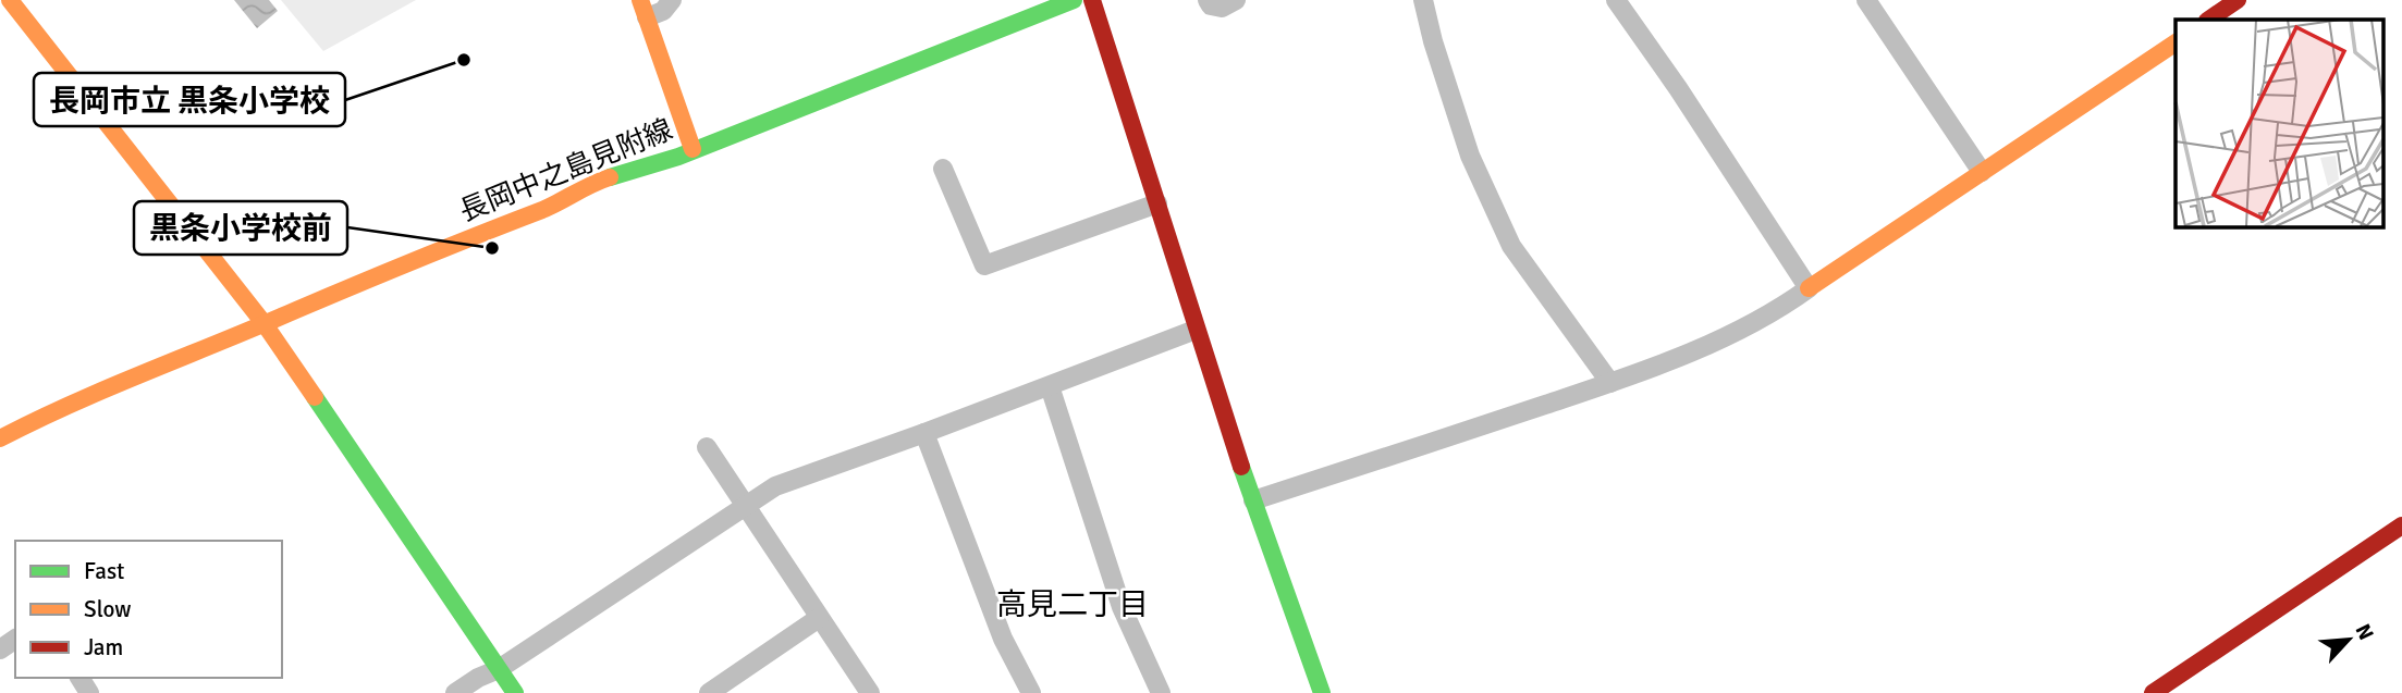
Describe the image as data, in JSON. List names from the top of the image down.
{
  "streets": {
    "street": ["長岡中之島見附線"]
  },
  "districts": ["高見二丁目"],
  "places": ["長岡市立 黒条小学校", "黒条小学校前"],
  "legend": ["Fast", "Slow", "Jam"],
  "north": "top right"
}
